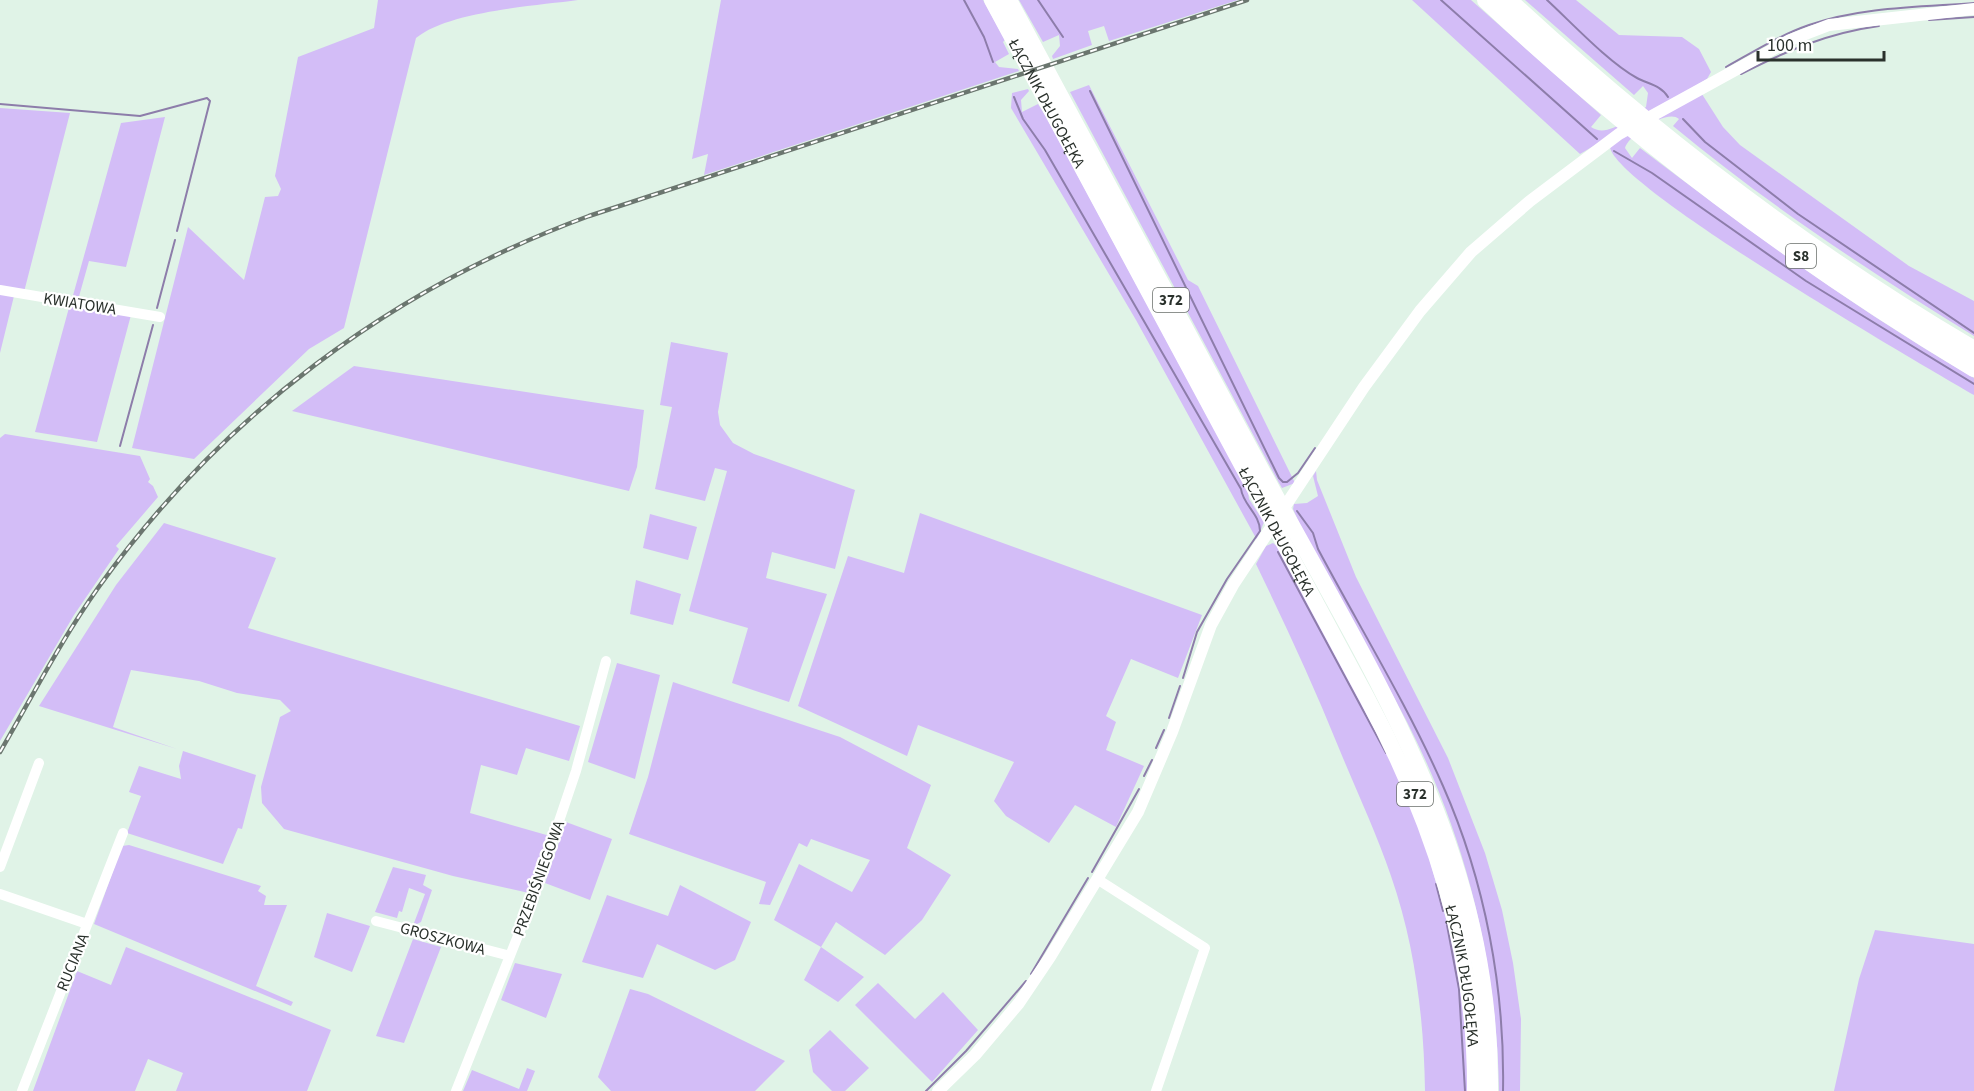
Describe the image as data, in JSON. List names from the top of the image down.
{
  "streets": {
    "highway": ["S8"],
    "main road": ["ŁĄCZNIK DŁUGOŁĘKA", "372"],
    "street": [
      "KWIATOWA",
      "PRZEBIŚNIEGOWA",
      "GROSZKOWA",
      "RUCIANA"
    ]
  },
  "crossings": [
    ["PRZEBIŚNIEGOWA", "GROSZKOWA"]
  ],
  "scale_bar": "100 m"
}
